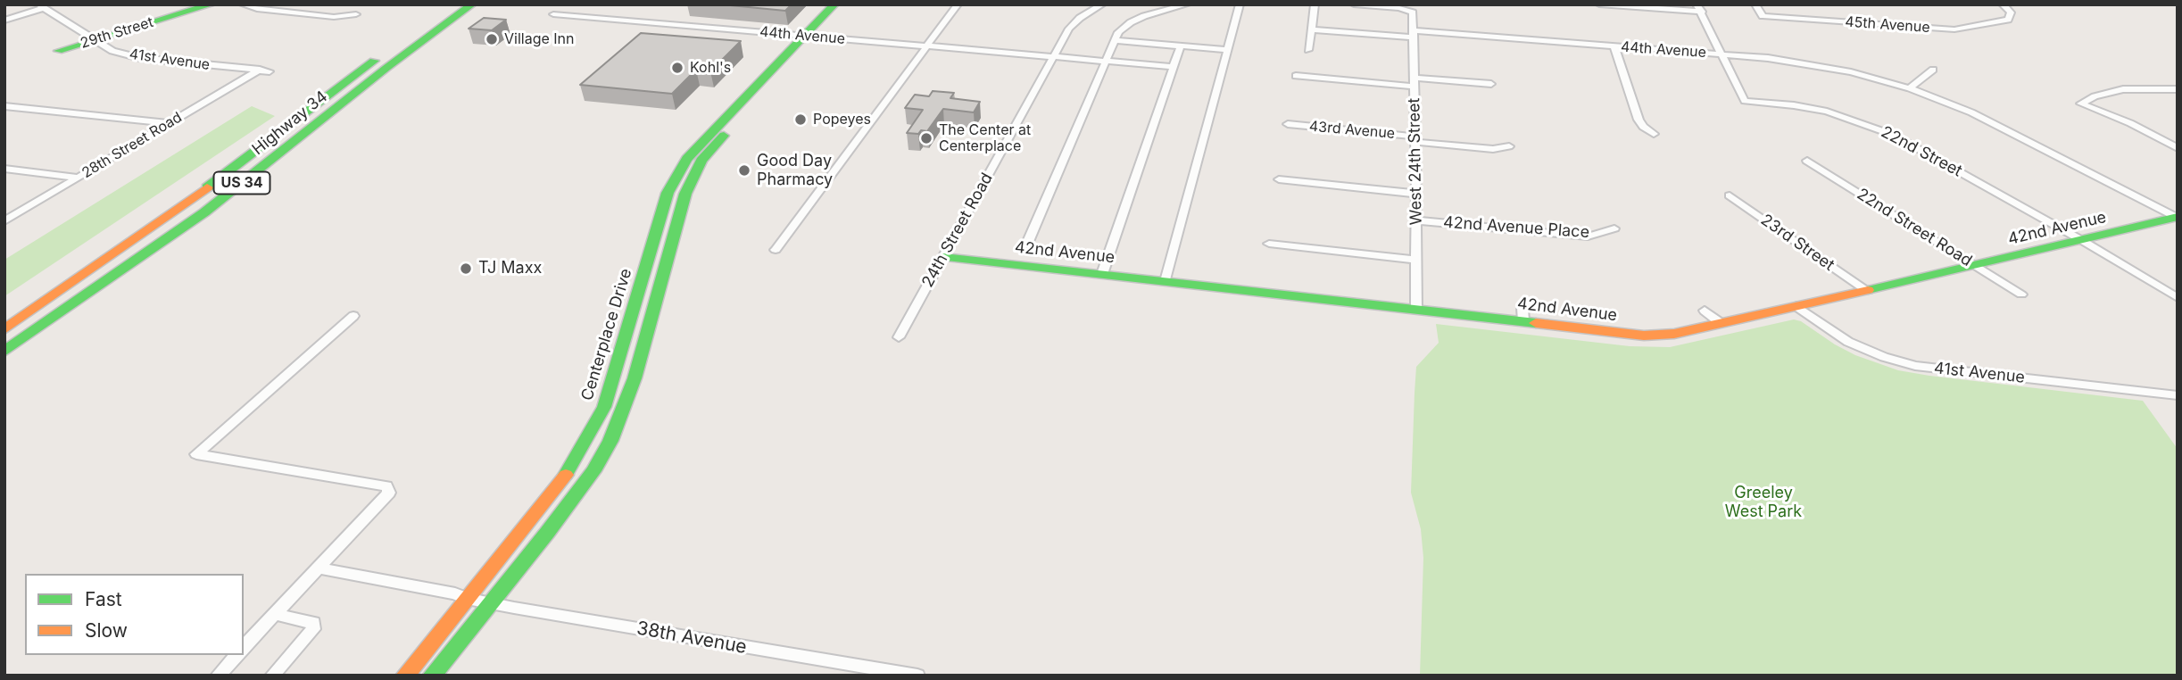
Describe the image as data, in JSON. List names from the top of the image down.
{
  "streets": {
    "main road": [
      "29th Street",
      "Highway 34",
      "US 34",
      "42nd Avenue",
      "Centerplace Drive"
    ],
    "street": [
      "45th Avenue",
      "44th Avenue",
      "41st Avenue",
      "43rd Avenue",
      "28th Street Road",
      "22nd Street",
      "West 24th Street",
      "42nd Avenue Place",
      "22nd Street Road",
      "24th Street Road",
      "23rd Street",
      "38th Avenue"
    ]
  },
  "crossings": [
    ["29th Street", "41st Avenue"],
    ["44th Avenue", "22nd Street"],
    ["44th Avenue", "West 24th Street"],
    ["44th Avenue", "42nd Avenue"],
    ["44th Avenue", "24th Street Road"],
    ["44th Avenue", "Centerplace Drive"],
    ["41st Avenue", "28th Street Road"],
    ["41st Avenue", "42nd Avenue"],
    ["43rd Avenue", "West 24th Street"],
    ["22nd Street", "42nd Avenue"],
    ["West 24th Street", "42nd Avenue Place"],
    ["West 24th Street", "42nd Avenue"],
    ["22nd Street Road", "42nd Avenue"],
    ["42nd Avenue", "24th Street Road"],
    ["42nd Avenue", "23rd Street"],
    ["Centerplace Drive", "38th Avenue"]
  ],
  "parks": ["Greeley West Park"],
  "places": [
    "Village Inn",
    "Kohl's",
    "Popeyes",
    "The Center at Centerplace",
    "Good Day Pharmacy",
    "TJ Maxx"
  ],
  "legend": ["Fast", "Slow"]
}
